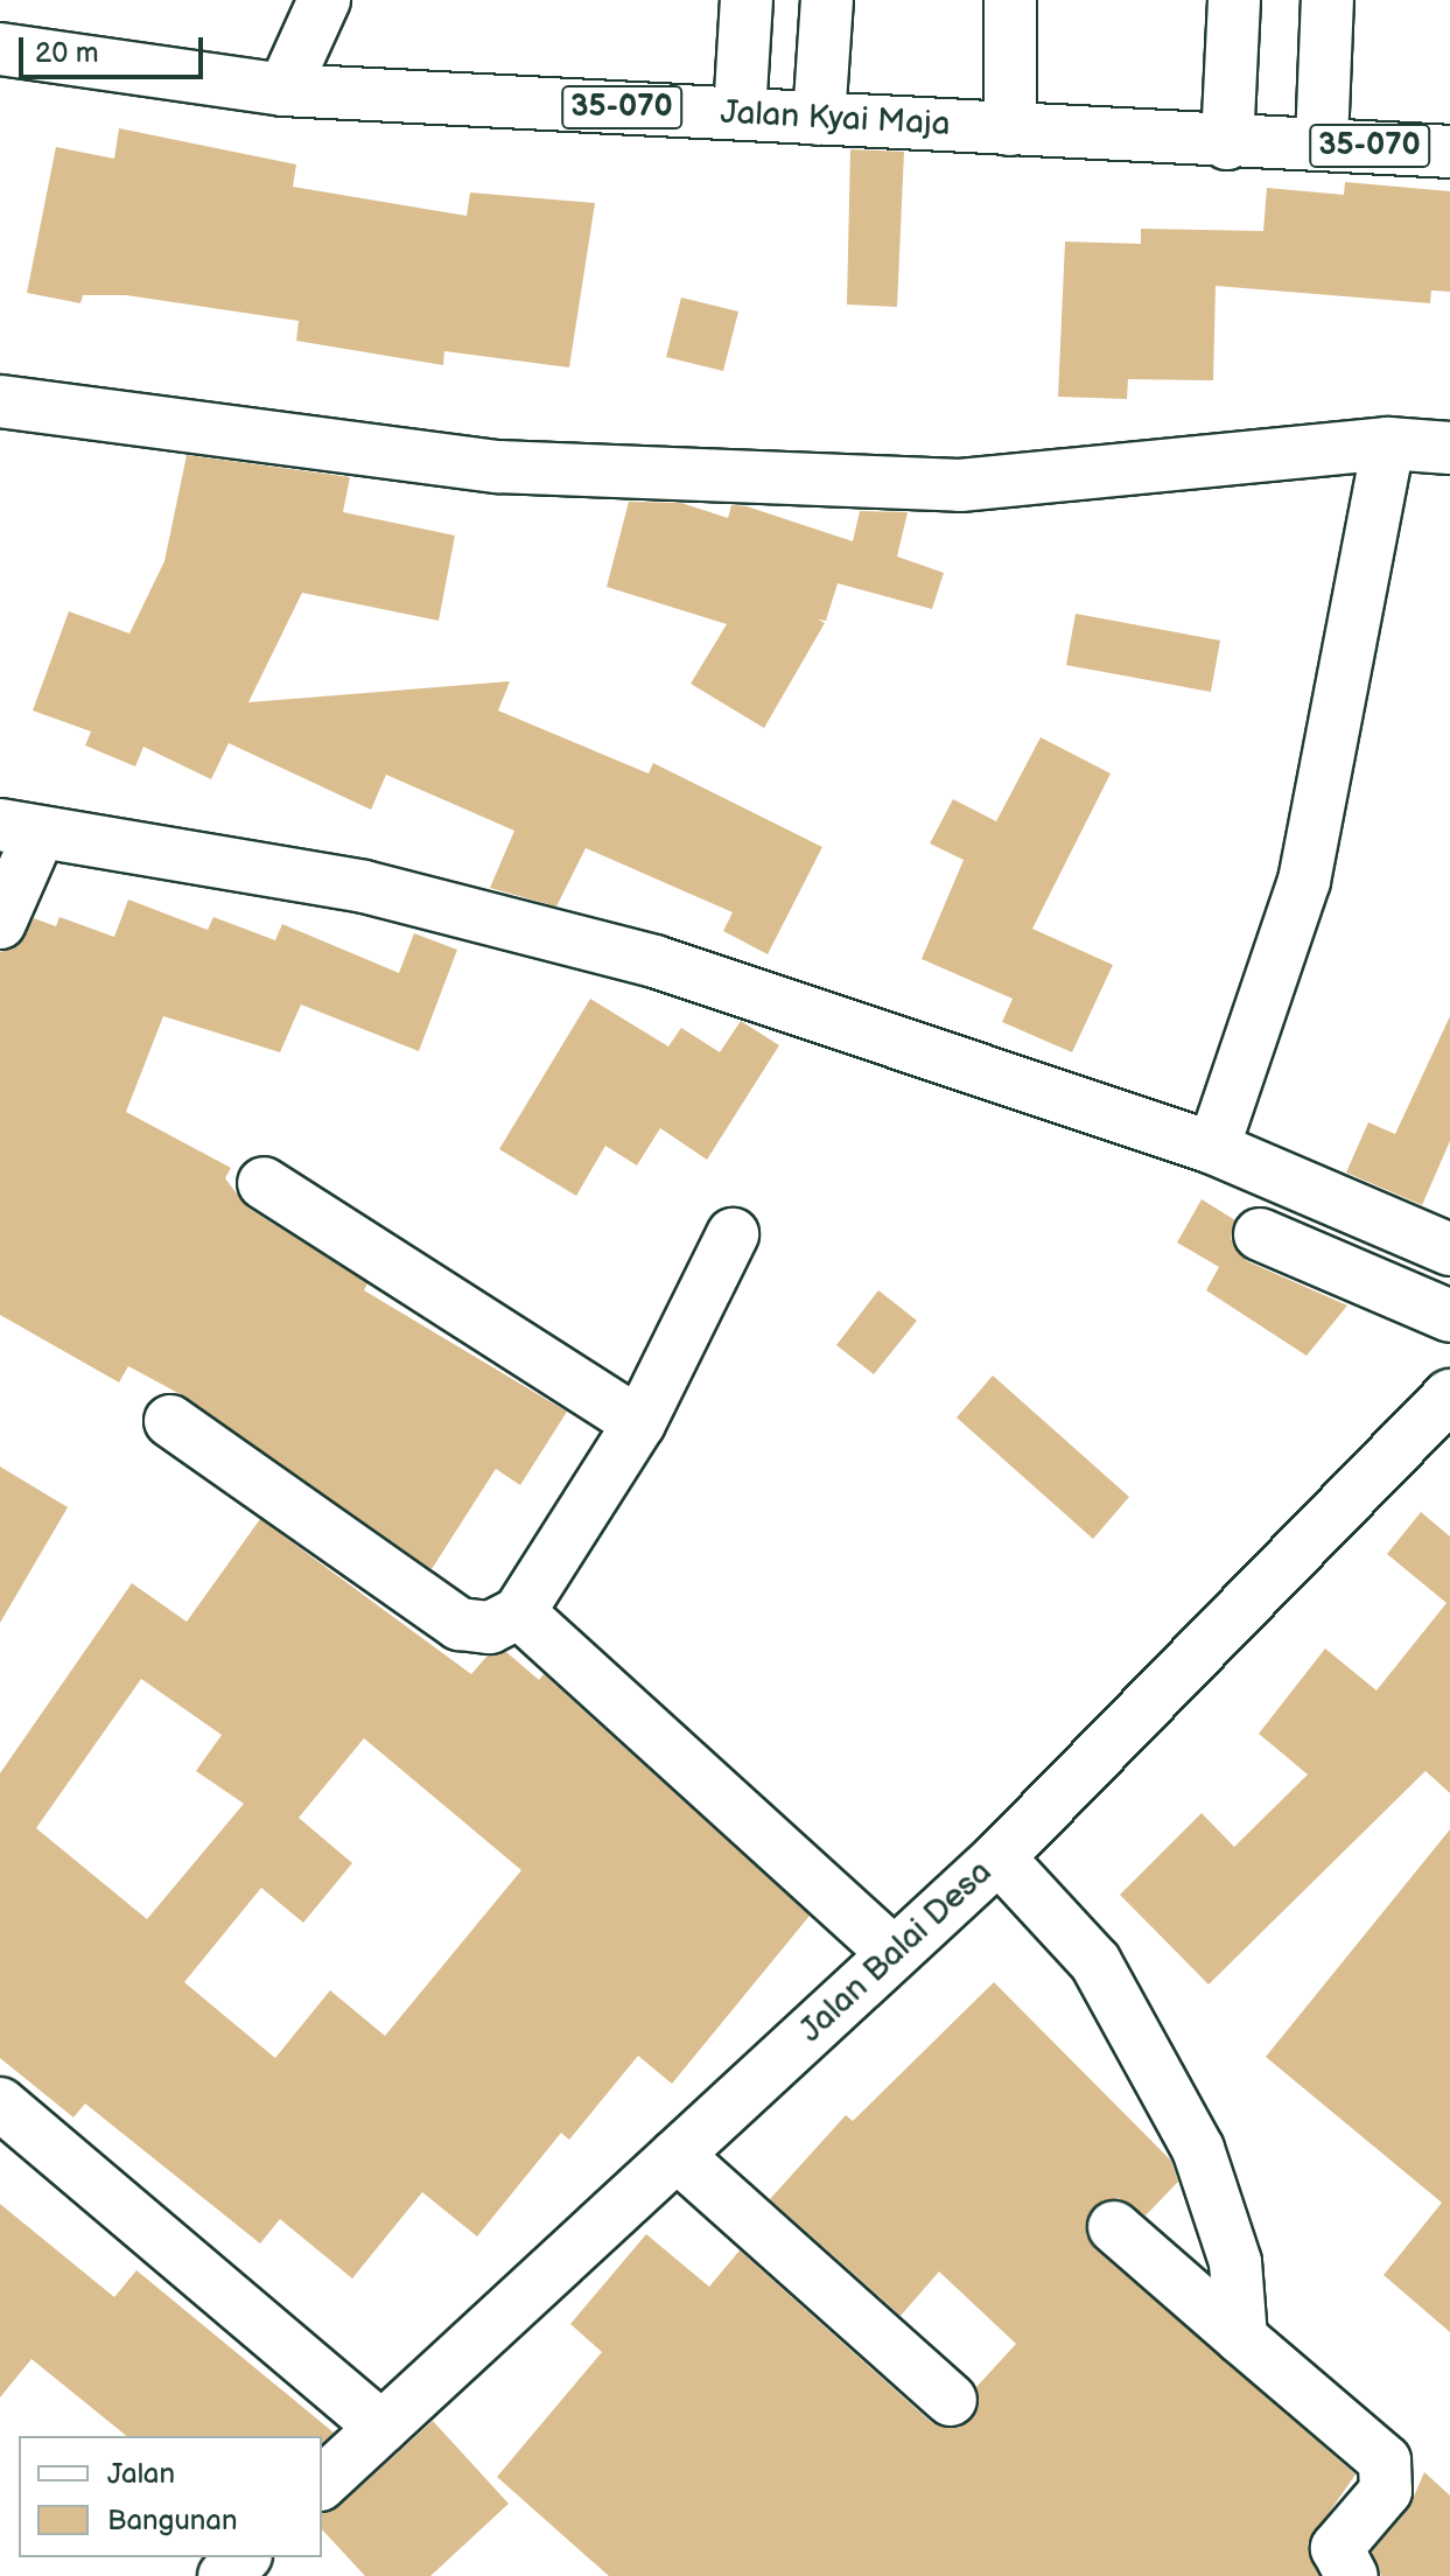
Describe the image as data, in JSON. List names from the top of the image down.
{
  "streets": {
    "street": ["35-070", "Jalan Kyai Maja", "Jalan Balai Desa"]
  },
  "legend": ["Jalan", "Bangunan"],
  "scale_bar": "20 m"
}
